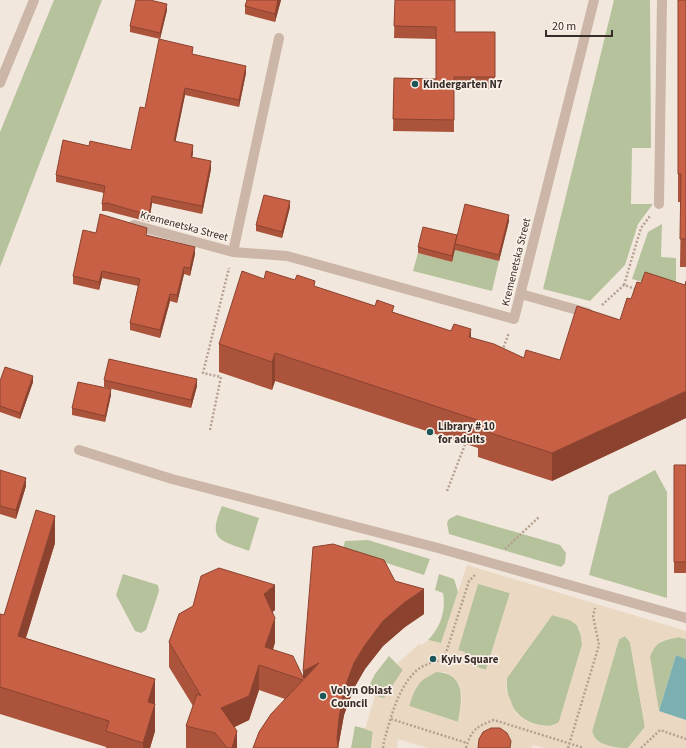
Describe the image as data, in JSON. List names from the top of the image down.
{
  "streets": {
    "street": ["Kremenetska Street"]
  },
  "places": [
    "Kindergarten N7",
    "Library # 10 for adults",
    "Kyiv Square",
    "Volyn Oblast Council"
  ],
  "scale_bar": "20 m"
}
